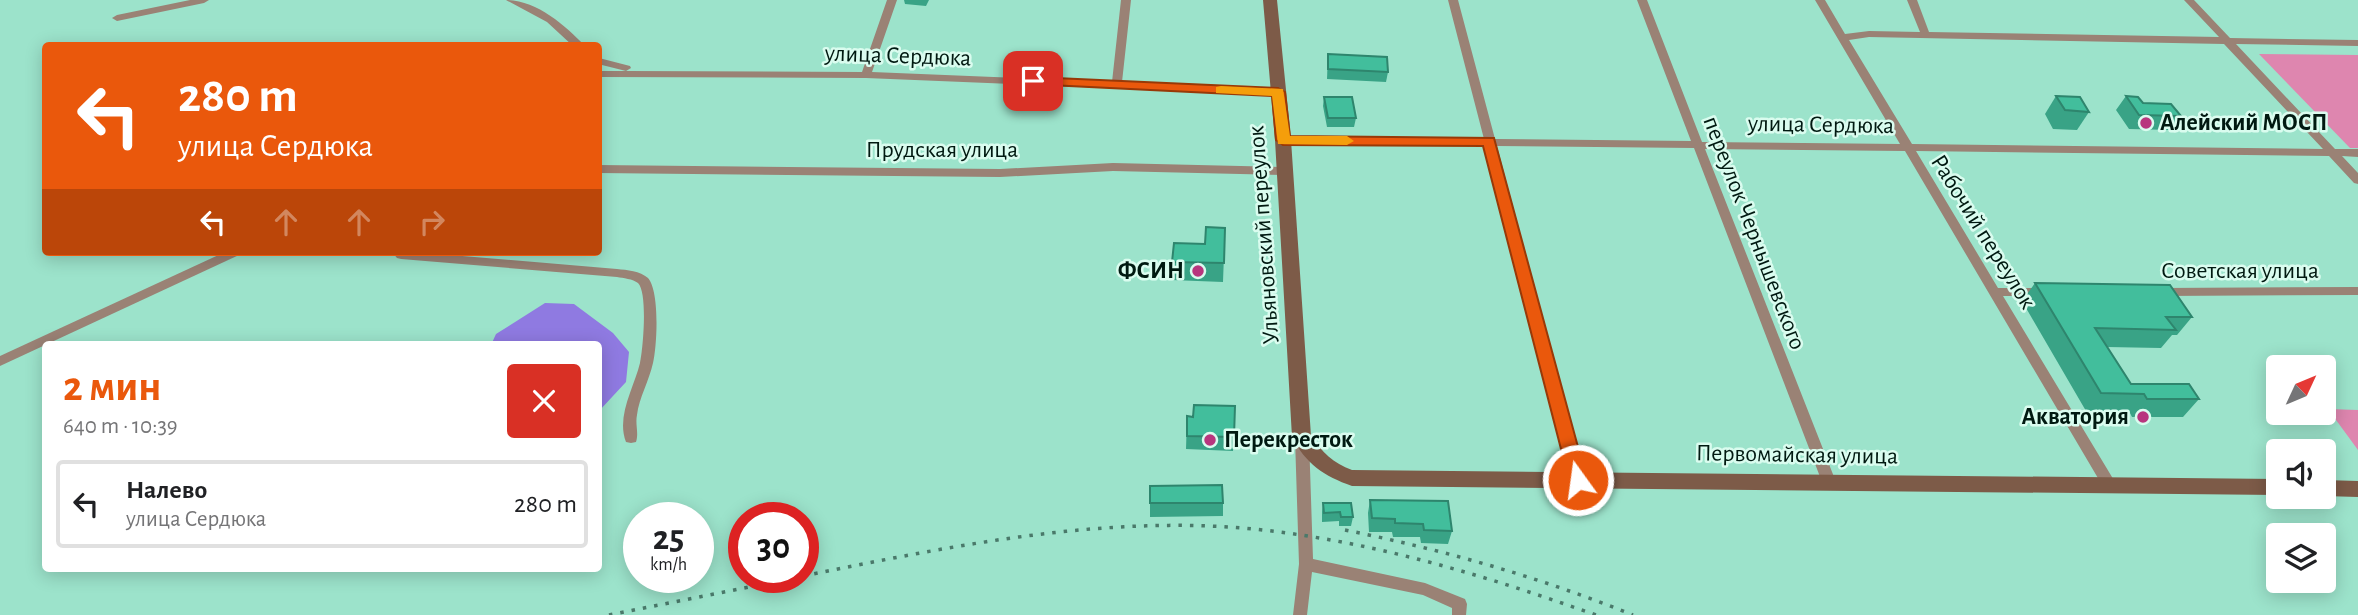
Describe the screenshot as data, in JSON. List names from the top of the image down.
{
  "streets": {
    "main road": ["Ульяновский переулок", "Первомайская улица"],
    "street": [
      "улица Сердюка",
      "Прудская улица",
      "Рабочий переулок",
      "переулок Чернышевского",
      "Советская улица"
    ]
  },
  "crossings": [
    ["улица Сердюка", "Рабочий переулок"],
    ["улица Сердюка", "переулок Чернышевского"],
    ["улица Сердюка", "Ульяновский переулок"],
    ["Прудская улица", "Ульяновский переулок"],
    ["Рабочий переулок", "Первомайская улица"],
    ["переулок Чернышевского", "Первомайская улица"],
    ["Ульяновский переулок", "Первомайская улица"]
  ],
  "places": [
    "Алейский МОСП",
    "ФСИН",
    "Акватория",
    "Перекресток"
  ],
  "north": "top right",
  "page": {
    "turn": ["280 m", "улица Сердюка"],
    "heading": ["2 мин", "640 m · 10:39"],
    "list": [
      {
        "name": "Налево",
        "note": "улица Сердюка",
        "value": "280 m"
      }
    ],
    "speed": "25 km/h",
    "limit": "30"
  }
}
